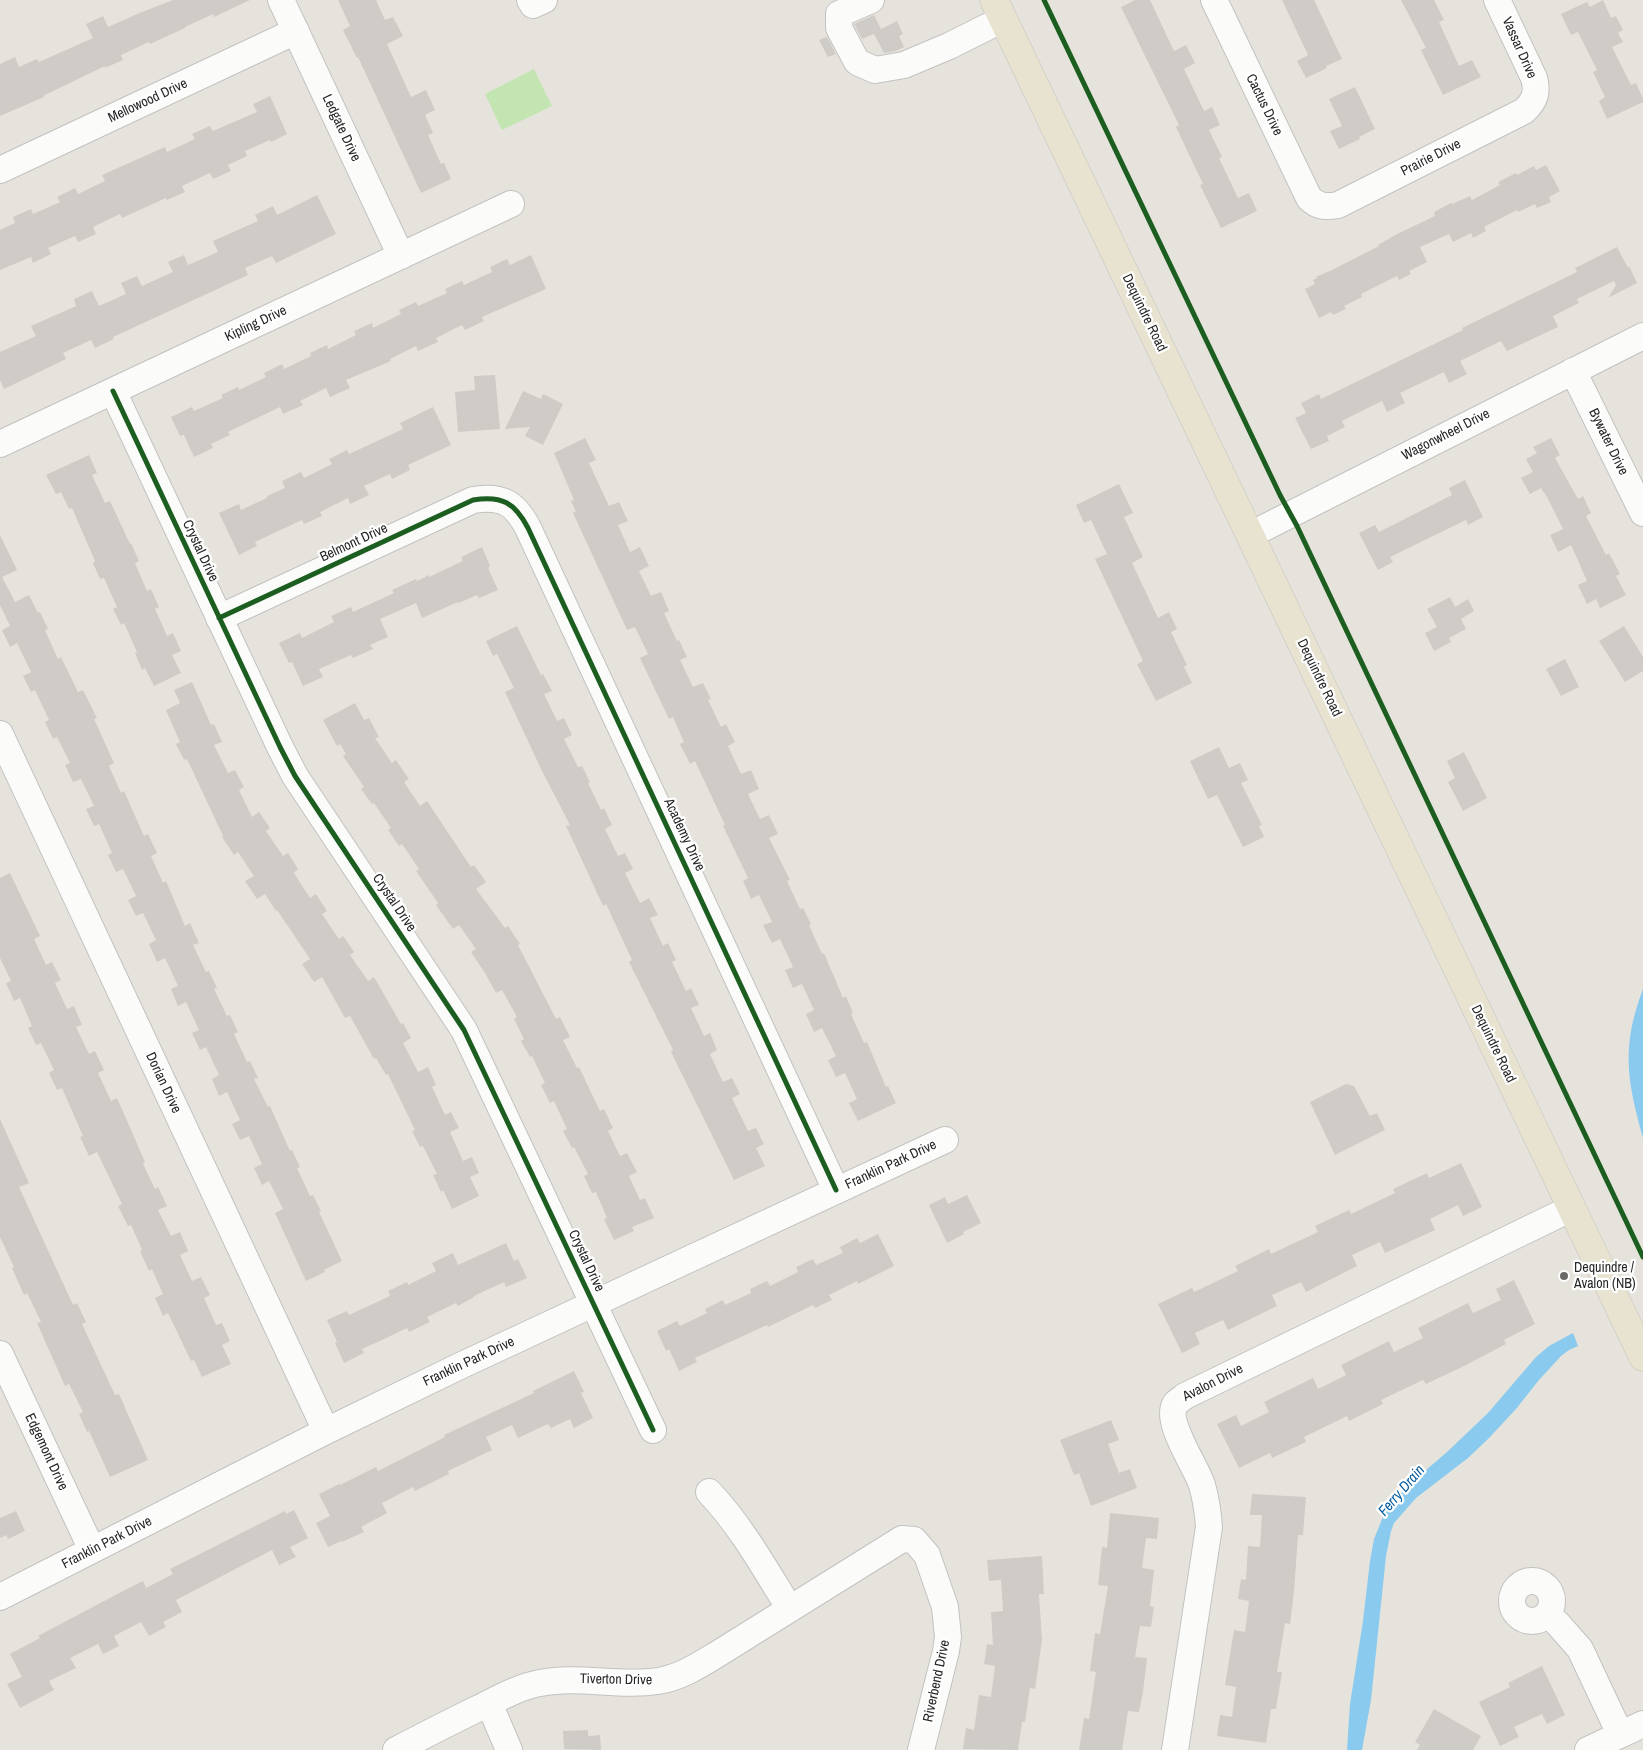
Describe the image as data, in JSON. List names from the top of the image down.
{
  "streets": {
    "main road": ["Dequindre Road"],
    "street": [
      "Vassar Drive",
      "Mellowood Drive",
      "Cactus Drive",
      "Ledgate Drive",
      "Prairie Drive",
      "Kipling Drive",
      "Wagonwheel Drive",
      "Bywater Drive",
      "Belmont Drive",
      "Crystal Drive",
      "Academy Drive",
      "Dorian Drive",
      "Franklin Park Drive",
      "Avalon Drive",
      "Edgemont Drive",
      "Tiverton Drive",
      "Riverbend Drive"
    ]
  },
  "crossings": [
    ["Vassar Drive", "Prairie Drive"],
    ["Mellowood Drive", "Ledgate Drive"],
    ["Cactus Drive", "Prairie Drive"],
    ["Ledgate Drive", "Kipling Drive"],
    ["Dequindre Road", "Wagonwheel Drive"],
    ["Dequindre Road", "Avalon Drive"],
    ["Kipling Drive", "Crystal Drive"],
    ["Wagonwheel Drive", "Bywater Drive"],
    ["Belmont Drive", "Crystal Drive"],
    ["Belmont Drive", "Academy Drive"],
    ["Crystal Drive", "Franklin Park Drive"],
    ["Academy Drive", "Franklin Park Drive"],
    ["Dorian Drive", "Franklin Park Drive"],
    ["Franklin Park Drive", "Edgemont Drive"],
    ["Tiverton Drive", "Riverbend Drive"]
  ],
  "water": ["Ferry Drain"],
  "places": ["Dequindre / Avalon (NB)"]
}
